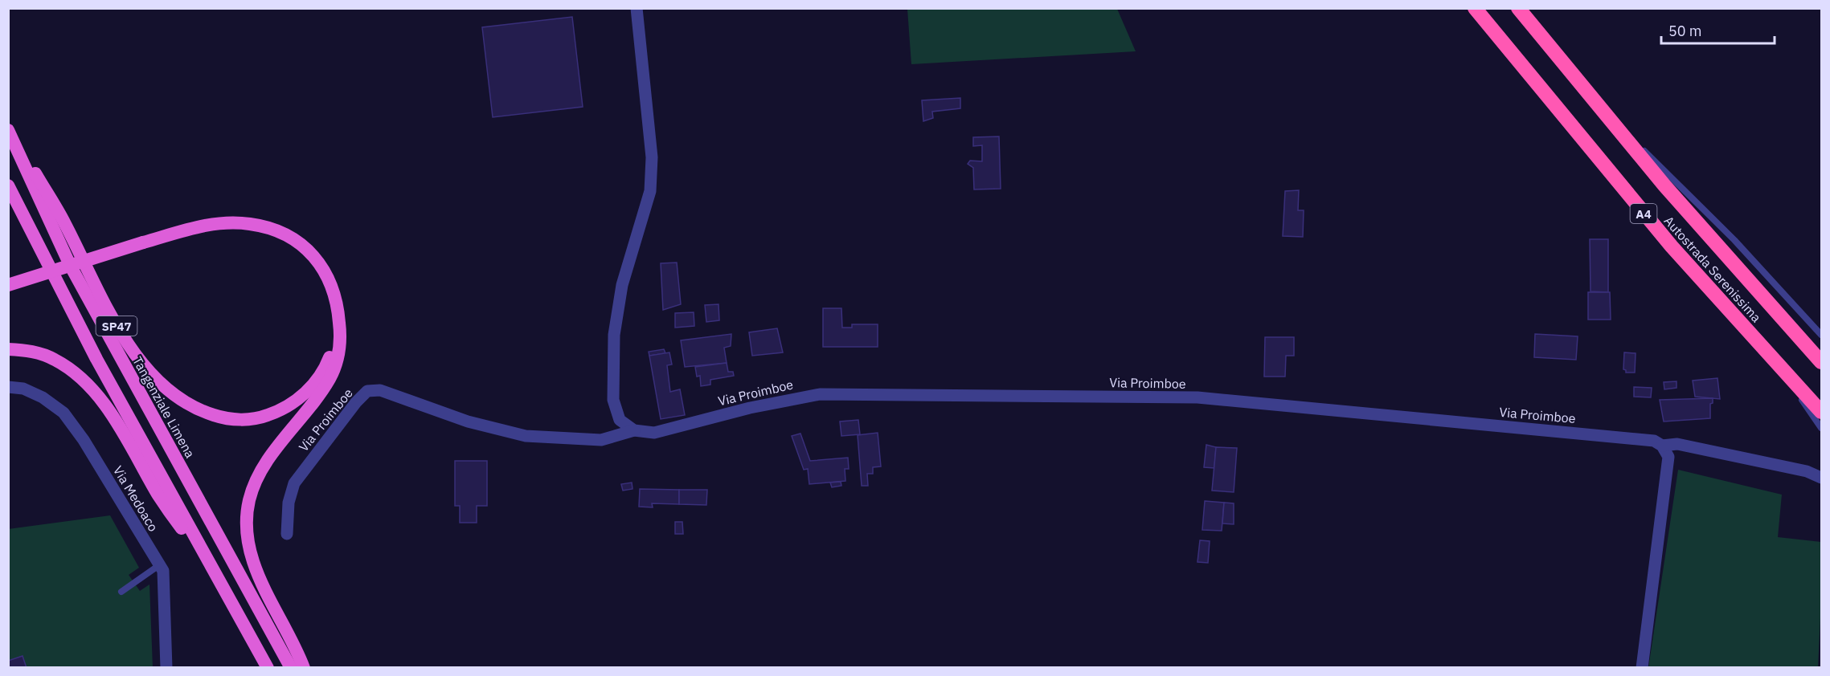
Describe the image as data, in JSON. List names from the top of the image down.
{
  "streets": {
    "highway": [
      "A4",
      "Autostrada Serenissima",
      "SP47",
      "Tangenziale Limena"
    ],
    "street": ["Via Proimboe", "Via Medoaco"]
  },
  "crossings": [
    ["SP47", "Tangenziale Limena"]
  ],
  "scale_bar": "50 m"
}
